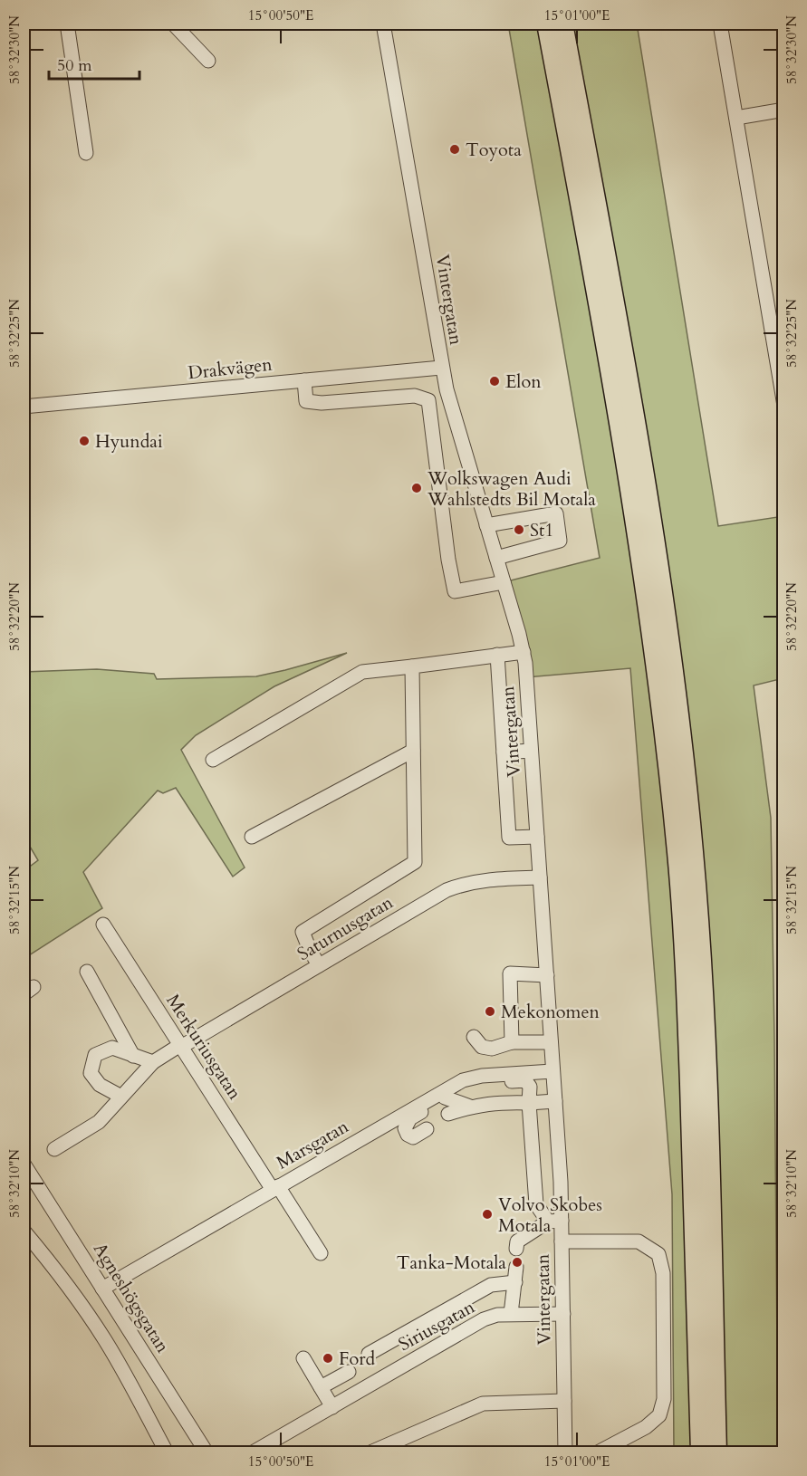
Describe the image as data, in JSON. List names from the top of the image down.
{
  "streets": {
    "street": [
      "Vintergatan",
      "Drakvägen",
      "Saturnusgatan",
      "Merkuriusgatan",
      "Marsgatan",
      "Agneshögsgatan",
      "Siriusgatan"
    ]
  },
  "crossings": [
    ["Vintergatan", "Drakvägen"],
    ["Vintergatan", "Saturnusgatan"],
    ["Vintergatan", "Marsgatan"],
    ["Vintergatan", "Siriusgatan"],
    ["Saturnusgatan", "Merkuriusgatan"],
    ["Merkuriusgatan", "Marsgatan"],
    ["Marsgatan", "Agneshögsgatan"]
  ],
  "places": [
    "Toyota",
    "Elon",
    "Hyundai",
    "Wolkswagen Audi Wahlstedts Bil Motala",
    "St1",
    "Mekonomen",
    "Volvo Skobes Motala",
    "Tanka-Motala",
    "Ford"
  ],
  "scale_bar": "50 m",
  "coordinates": [
    "15°00'50\"E",
    "15°01'00\"E",
    "58°32'30\"N",
    "58°32'25\"N",
    "58°32'20\"N",
    "58°32'15\"N",
    "58°32'10\"N"
  ]
}
